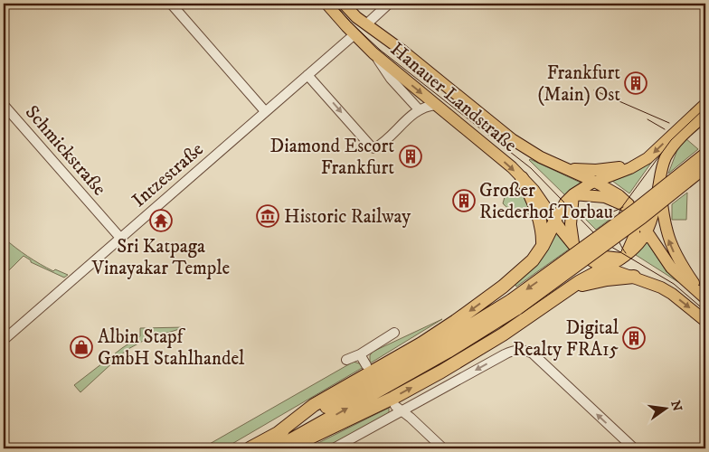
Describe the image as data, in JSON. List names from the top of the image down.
{
  "streets": {
    "main road": ["Hanauer Landstraße"],
    "street": ["Schmickstraße", "Intzestraße"]
  },
  "crossings": [
    ["Hanauer Landstraße", "Intzestraße"],
    ["Schmickstraße", "Intzestraße"]
  ],
  "places": {
    "building": [
      "Frankfurt (Main) Ost",
      "Diamond Escort Frankfurt",
      "Großer Riederhof Torbau",
      "Digital Realty FRA15"
    ],
    "museum": ["Historic Railway"],
    "temple": ["Sri Katpaga Vinayakar Temple"],
    "shop": ["Albin Stapf GmbH Stahlhandel"]
  },
  "north": "right"
}
